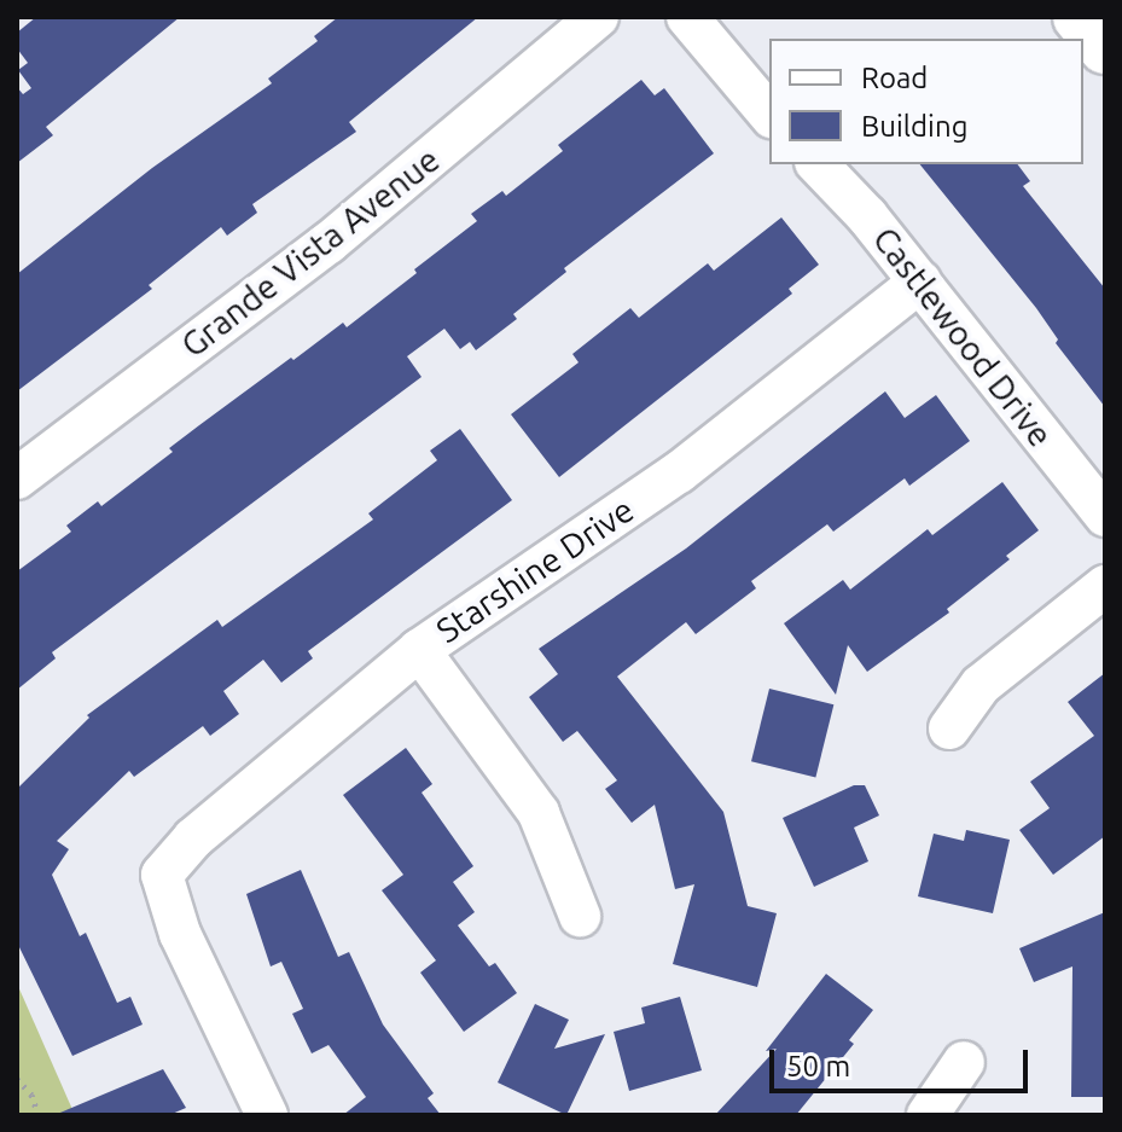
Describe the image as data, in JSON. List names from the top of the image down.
{
  "streets": {
    "street": ["Grande Vista Avenue", "Castlewood Drive", "Starshine Drive"]
  },
  "crossings": [
    ["Castlewood Drive", "Starshine Drive"]
  ],
  "legend": ["Road", "Building"],
  "scale_bar": "50 m"
}
